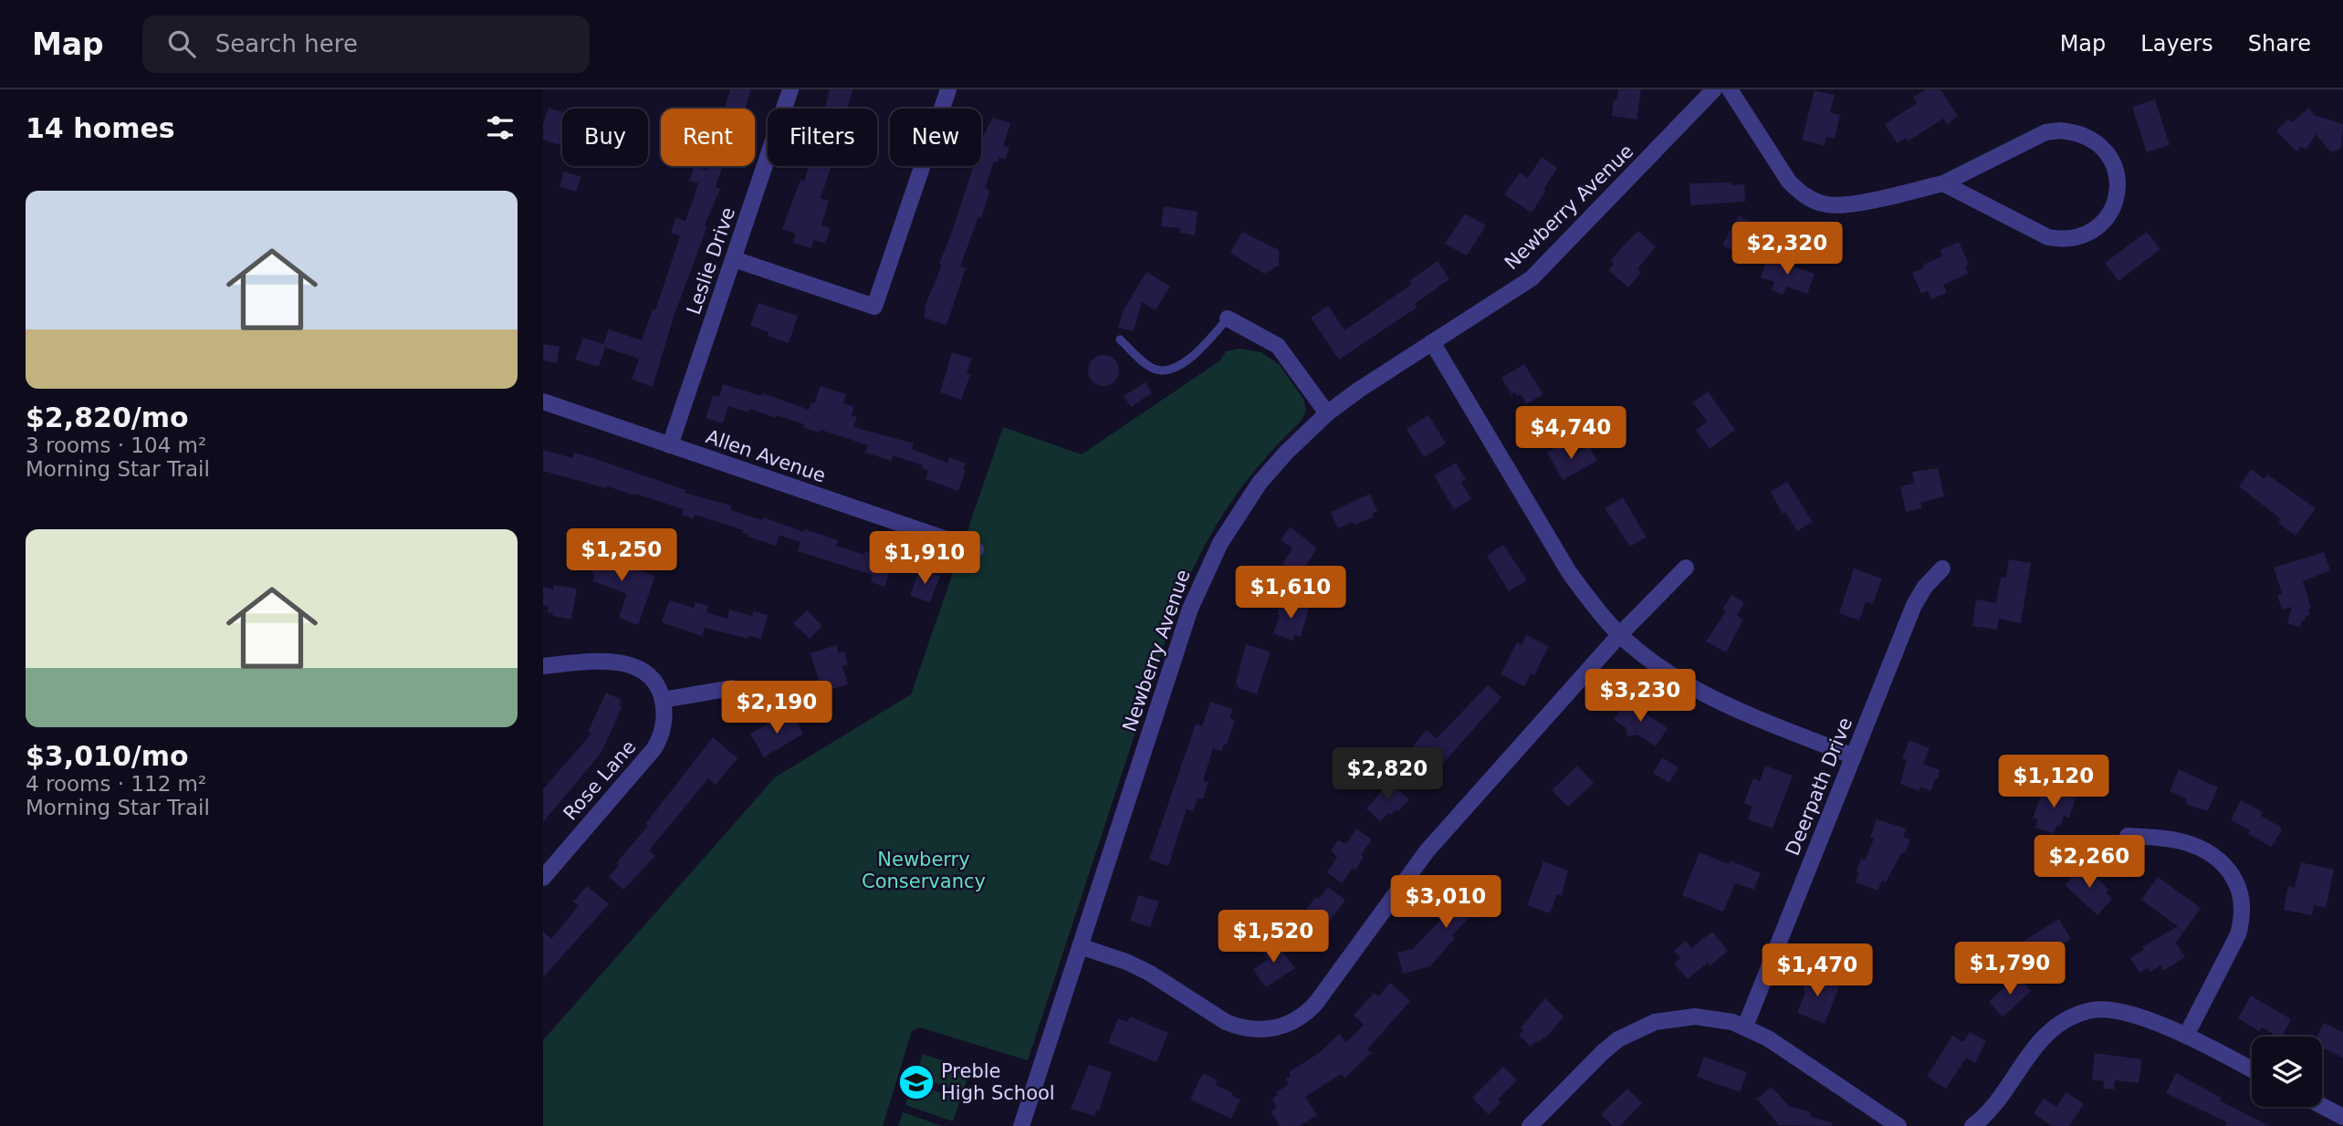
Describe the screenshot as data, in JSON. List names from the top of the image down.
{
  "streets": {
    "street": [
      "Newberry Avenue",
      "Leslie Drive",
      "Allen Avenue",
      "Rose Lane",
      "Deerpath Drive"
    ]
  },
  "crossings": [
    ["Leslie Drive", "Allen Avenue"]
  ],
  "parks": ["Newberry Conservancy"],
  "places": {
    "school or university": ["Preble High School"]
  },
  "page": {
    "header": "Map",
    "search": "Search here",
    "nav": ["Map", "Layers", "Share"],
    "heading": "14 homes",
    "chip": [
      "Buy",
      "Rent",
      "Filters",
      "New"
    ],
    "list": [
      {
        "name": "$2,820/mo",
        "note": "3 rooms · 104 m² · Morning Star Trail"
      },
      {
        "name": "$3,010/mo",
        "note": "4 rooms · 112 m² · Morning Star Trail"
      }
    ],
    "price": [
      "$2,320",
      "$4,740",
      "$1,250",
      "$1,910",
      "$1,610",
      "$3,230",
      "$2,190",
      "$2,820",
      "$1,120",
      "$2,260",
      "$3,010",
      "$1,520",
      "$1,790",
      "$1,470"
    ]
  }
}
